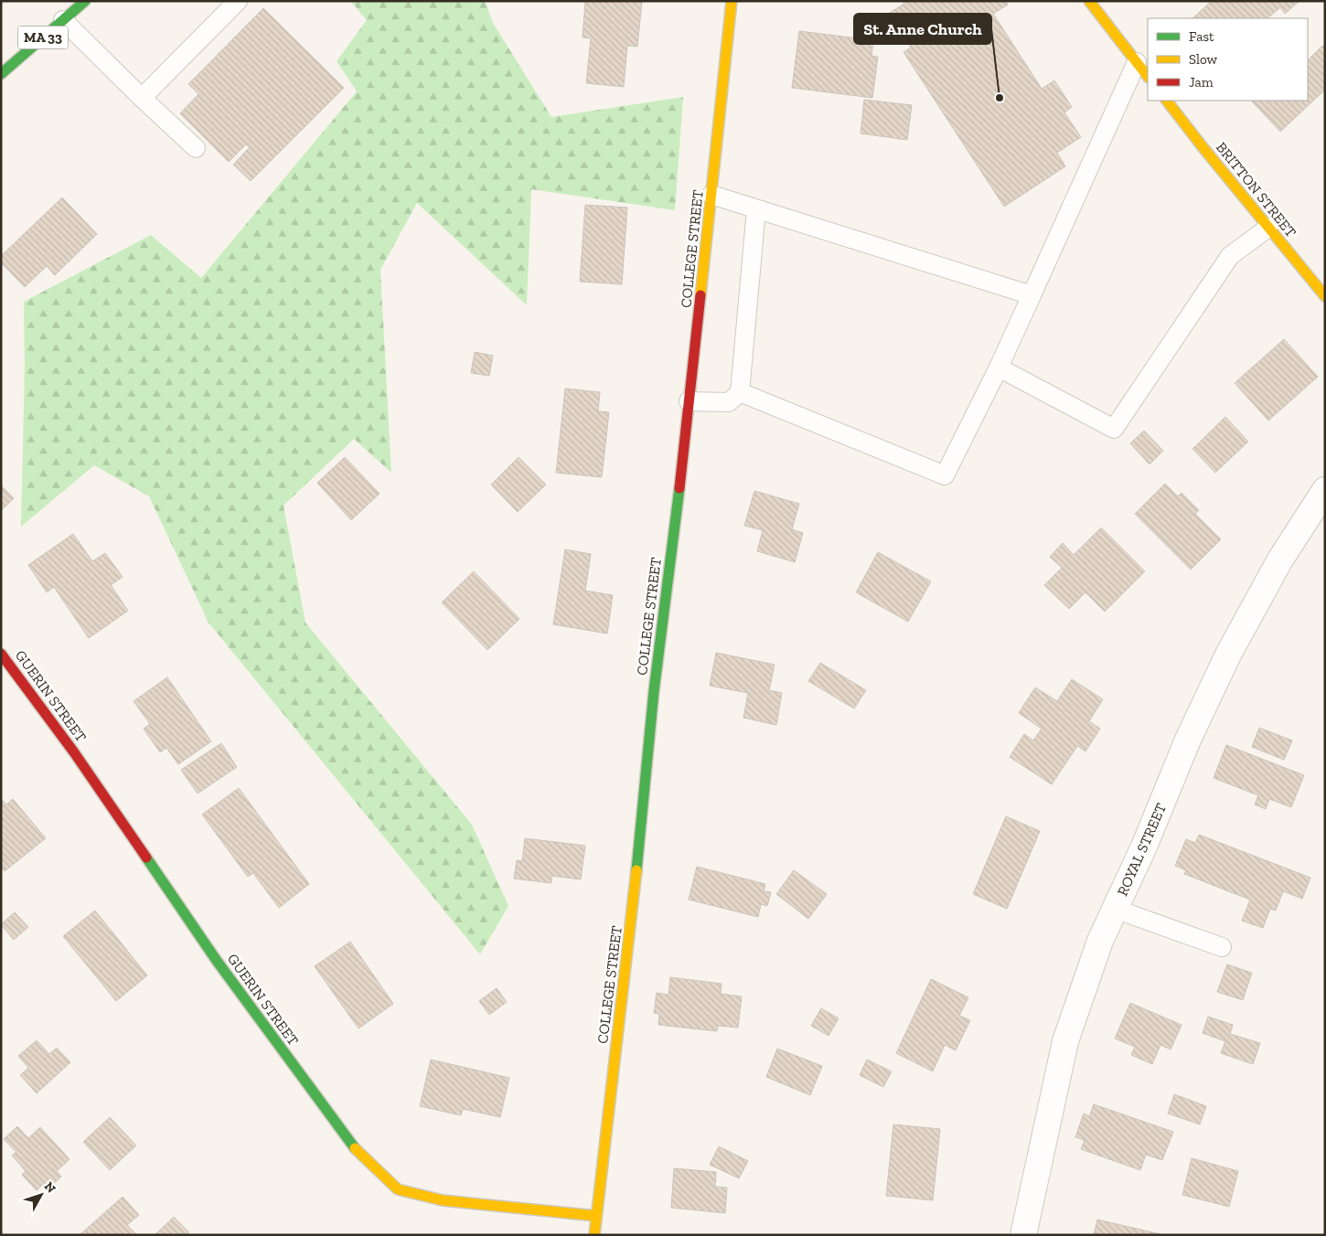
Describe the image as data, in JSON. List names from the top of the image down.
{
  "streets": {
    "street": [
      "MA 33",
      "BRITTON STREET",
      "COLLEGE STREET",
      "GUERIN STREET",
      "ROYAL STREET"
    ]
  },
  "crossings": [
    ["COLLEGE STREET", "GUERIN STREET"]
  ],
  "places": ["St. Anne Church"],
  "legend": ["Fast", "Slow", "Jam"],
  "north": "top right"
}
